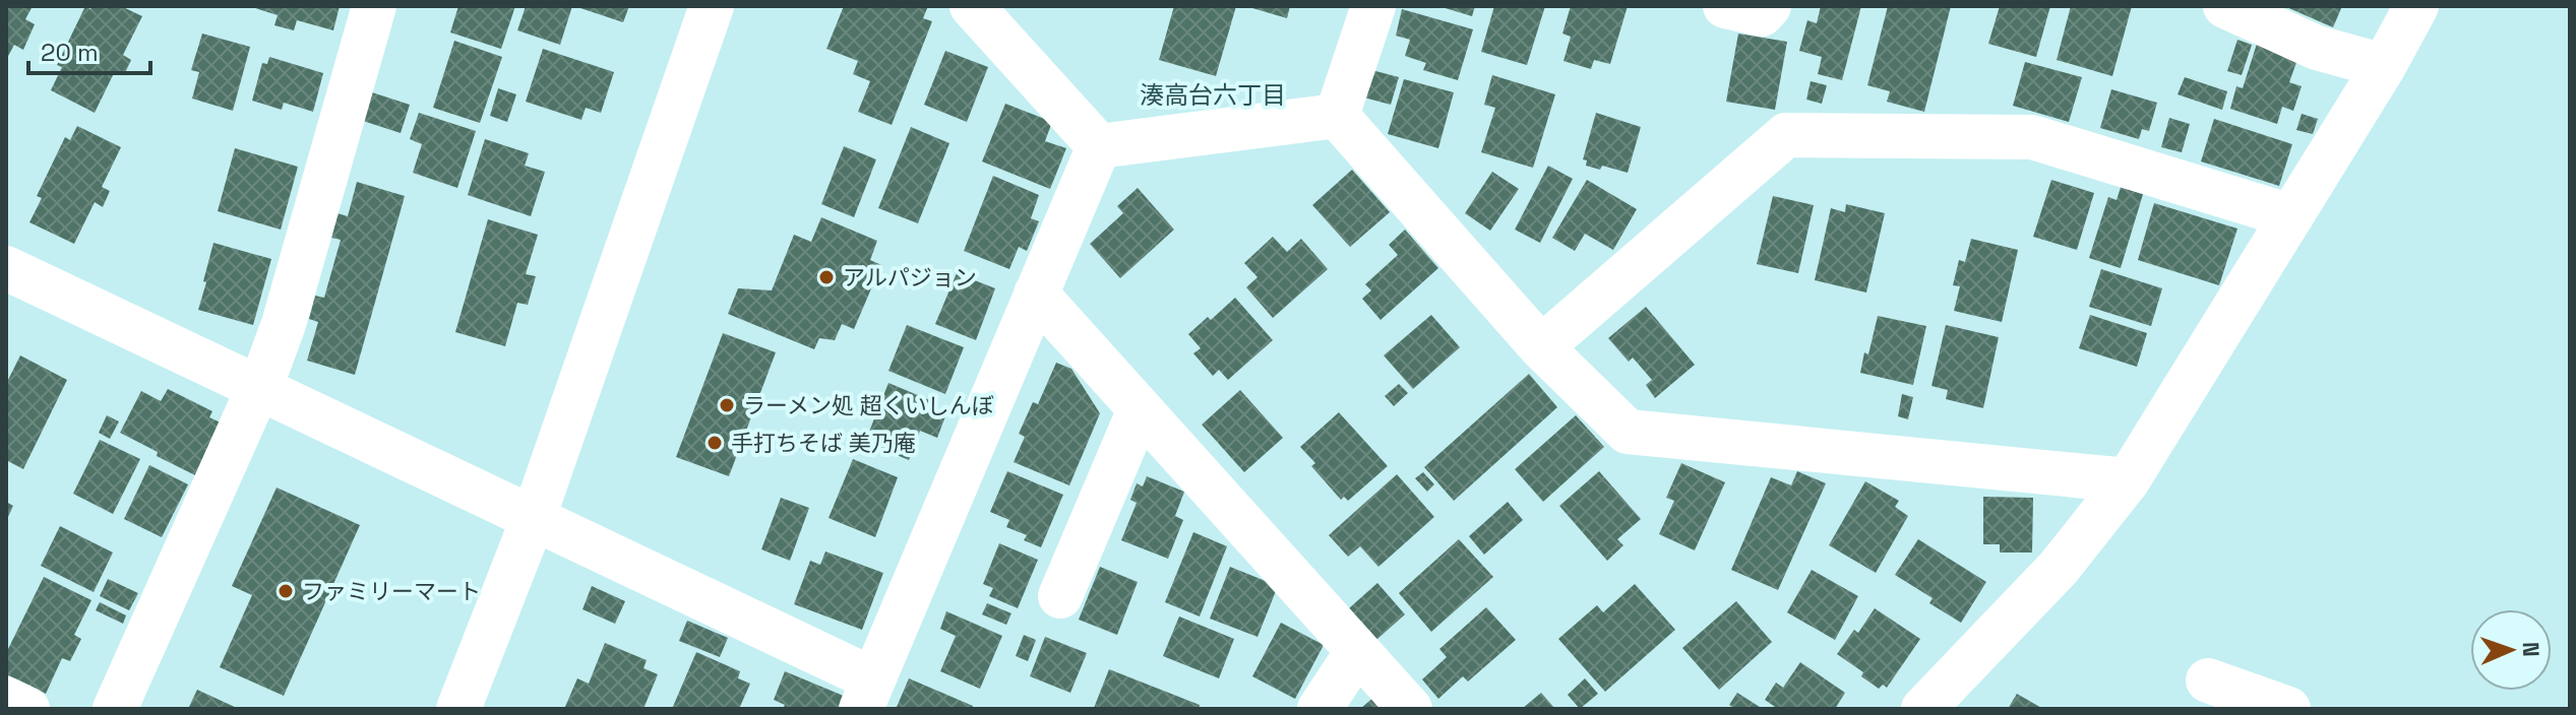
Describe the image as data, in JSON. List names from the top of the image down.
{
  "districts": ["湊高台六丁目"],
  "places": [
    "アルパジョン",
    "ラーメン処 超くいしんぼ",
    "手打ちそば 美乃庵",
    "ファミリーマート"
  ],
  "scale_bar": "20 m",
  "north": "right"
}
